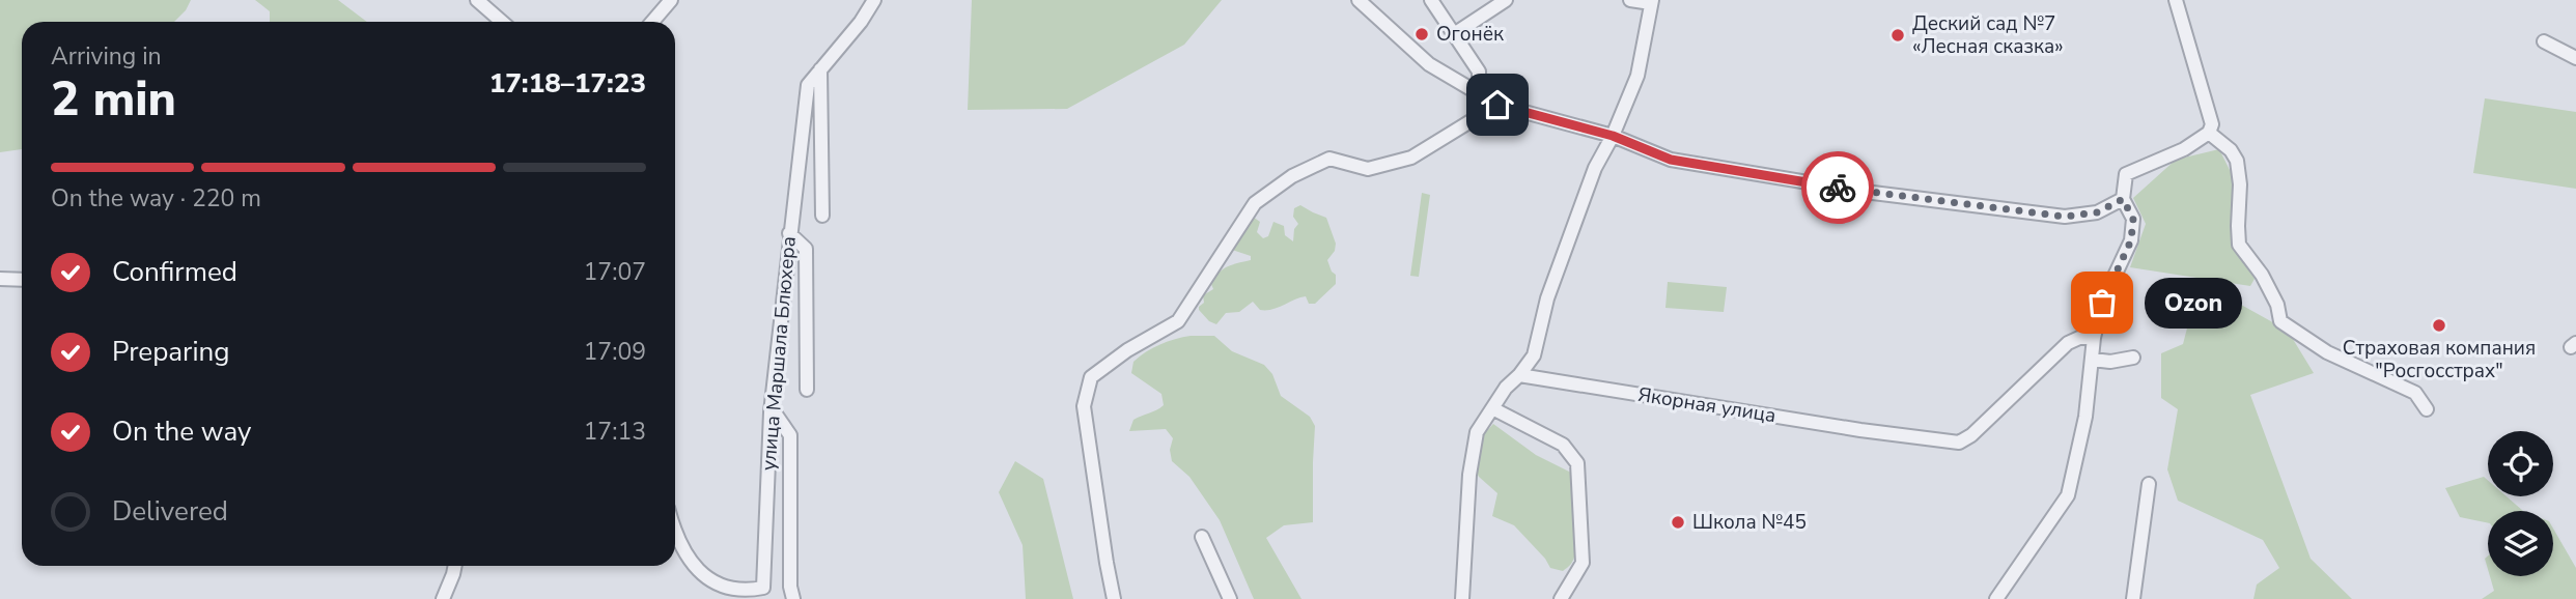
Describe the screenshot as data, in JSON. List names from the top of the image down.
{
  "streets": {
    "street": ["улица Маршала Блюхера", "Якорная улица"]
  },
  "places": [
    "Огонёк",
    "Деский сад №7 «Лесная сказка»",
    "Ozon",
    "Страховая компания \"Росгосстрах\"",
    "Школа №45"
  ],
  "page": {
    "heading": ["2 min", "Arriving in", "17:18–17:23"],
    "bar": "On the way · 220 m",
    "list": [
      ["Confirmed", "17:07"],
      ["Preparing", "17:09"],
      ["On the way", "17:13"],
      "Delivered"
    ],
    "bubble": "Ozon"
  }
}
